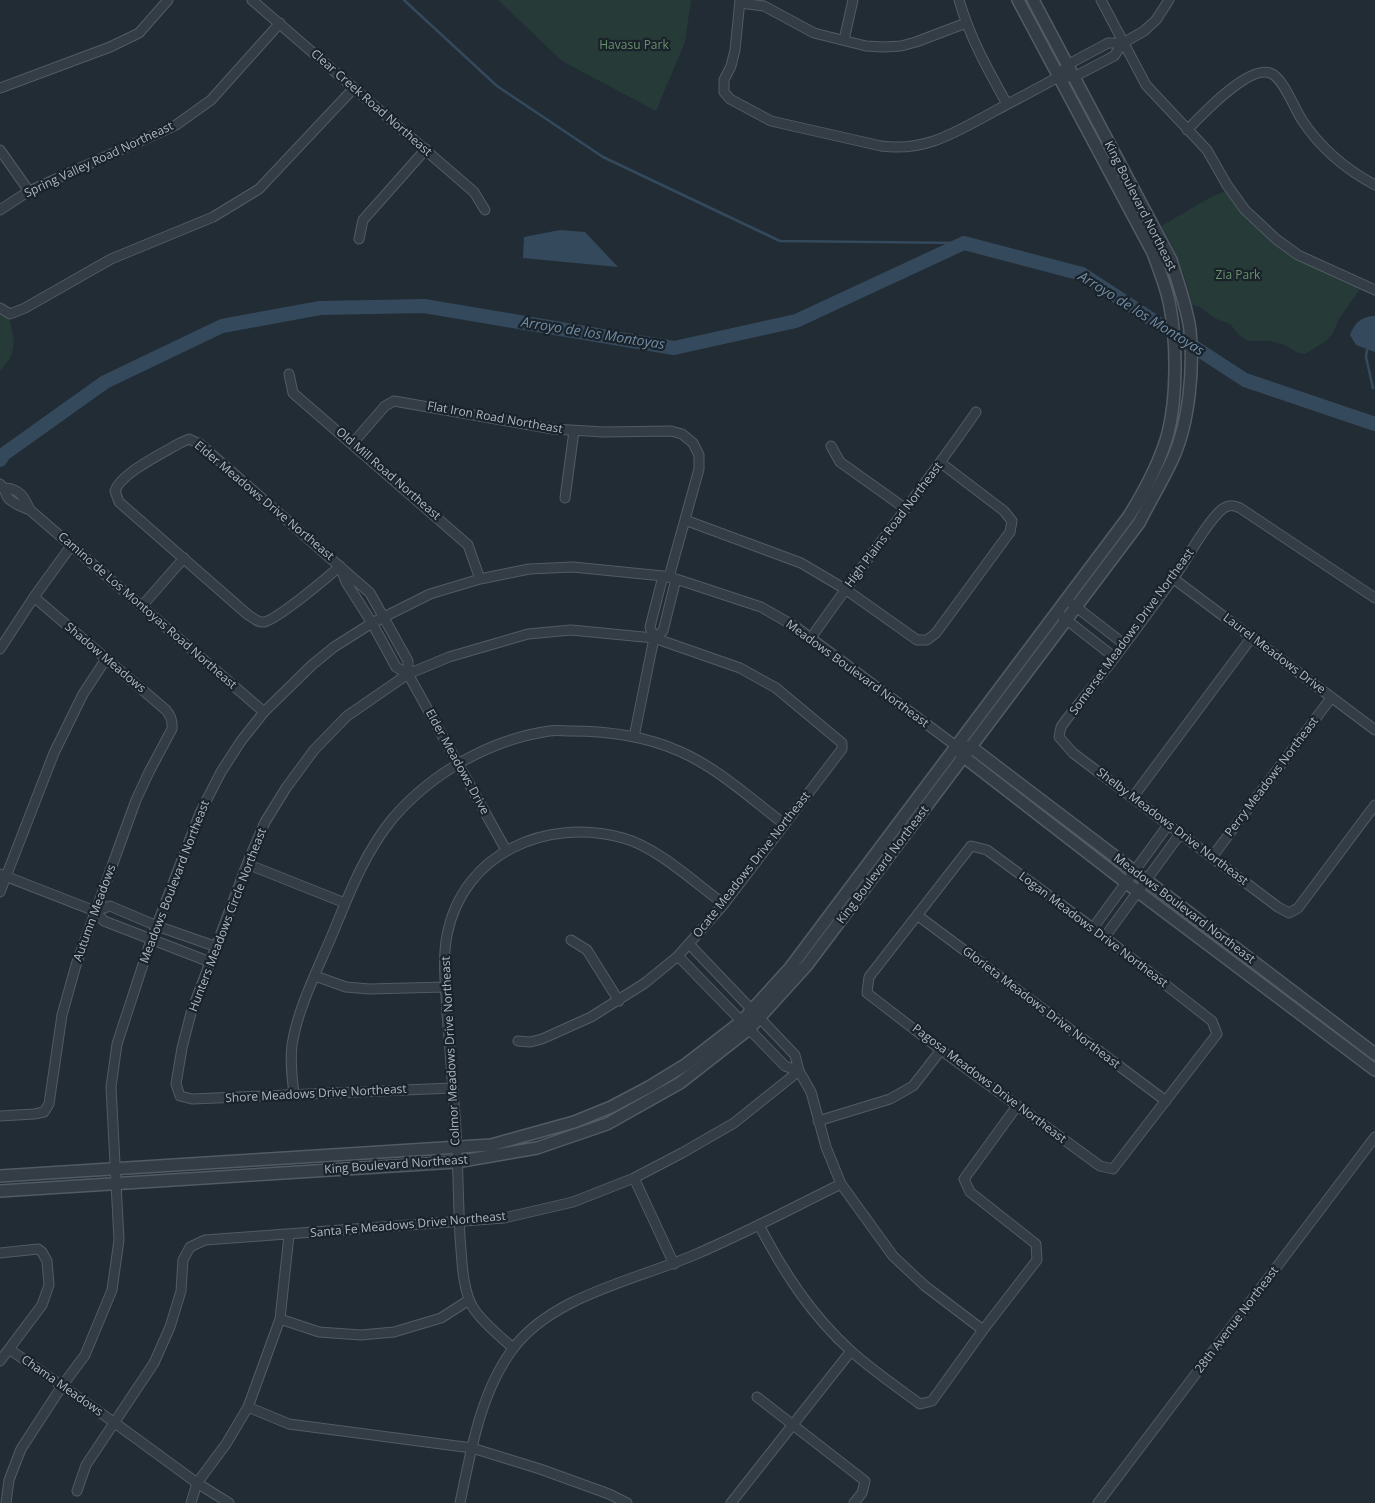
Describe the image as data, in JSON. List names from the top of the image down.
{
  "streets": {
    "street": [
      "Clear Creek Road Northeast",
      "Spring Valley Road Northeast",
      "King Boulevard Northeast",
      "Flat Iron Road Northeast",
      "Old Mill Road Northeast",
      "Elder Meadows Drive Northeast",
      "High Plains Road Northeast",
      "Camino de Los Montoyas Road Northeast",
      "Somerset Meadows Drive Northeast",
      "Laurel Meadows Drive",
      "Shadow Meadows",
      "Meadows Boulevard Northeast",
      "Elder Meadows Drive",
      "Perry Meadows Northeast",
      "Shelby Meadows Drive Northeast",
      "Ocate Meadows Drive Northeast",
      "Autumn Meadows",
      "Hunters Meadows Circle Northeast",
      "Logan Meadows Drive Northeast",
      "Glorieta Meadows Drive Northeast",
      "Colmor Meadows Drive Northeast",
      "Pagosa Meadows Drive Northeast",
      "Shore Meadows Drive Northeast",
      "Santa Fe Meadows Drive Northeast",
      "28th Avenue Northeast",
      "Chama Meadows"
    ]
  },
  "crossings": [
    ["Clear Creek Road Northeast", "Spring Valley Road Northeast"],
    ["King Boulevard Northeast", "Meadows Boulevard Northeast"],
    ["King Boulevard Northeast", "Colmor Meadows Drive Northeast"],
    ["Flat Iron Road Northeast", "Old Mill Road Northeast"],
    ["Flat Iron Road Northeast", "Meadows Boulevard Northeast"],
    ["Old Mill Road Northeast", "Meadows Boulevard Northeast"],
    ["Elder Meadows Drive Northeast", "Meadows Boulevard Northeast"],
    ["Elder Meadows Drive Northeast", "Elder Meadows Drive"],
    ["Elder Meadows Drive Northeast", "Hunters Meadows Circle Northeast"],
    ["High Plains Road Northeast", "Meadows Boulevard Northeast"],
    ["Camino de Los Montoyas Road Northeast", "Meadows Boulevard Northeast"],
    ["Somerset Meadows Drive Northeast", "Laurel Meadows Drive"],
    ["Somerset Meadows Drive Northeast", "Shelby Meadows Drive Northeast"],
    ["Laurel Meadows Drive", "Perry Meadows Northeast"],
    ["Shadow Meadows", "Autumn Meadows"],
    ["Meadows Boulevard Northeast", "Chama Meadows"],
    ["Elder Meadows Drive", "Hunters Meadows Circle Northeast"],
    ["Elder Meadows Drive", "Colmor Meadows Drive Northeast"],
    ["Perry Meadows Northeast", "Shelby Meadows Drive Northeast"],
    ["Ocate Meadows Drive Northeast", "Hunters Meadows Circle Northeast"],
    ["Ocate Meadows Drive Northeast", "Colmor Meadows Drive Northeast"],
    ["Hunters Meadows Circle Northeast", "Shore Meadows Drive Northeast"],
    ["Logan Meadows Drive Northeast", "Glorieta Meadows Drive Northeast"],
    ["Logan Meadows Drive Northeast", "Pagosa Meadows Drive Northeast"],
    ["Glorieta Meadows Drive Northeast", "Pagosa Meadows Drive Northeast"],
    ["Colmor Meadows Drive Northeast", "Shore Meadows Drive Northeast"],
    ["Colmor Meadows Drive Northeast", "Santa Fe Meadows Drive Northeast"],
    ["Santa Fe Meadows Drive Northeast", "Chama Meadows"]
  ],
  "water": ["Arroyo de los Montoyas"],
  "parks": ["Havasu Park", "Zia Park"]
}
